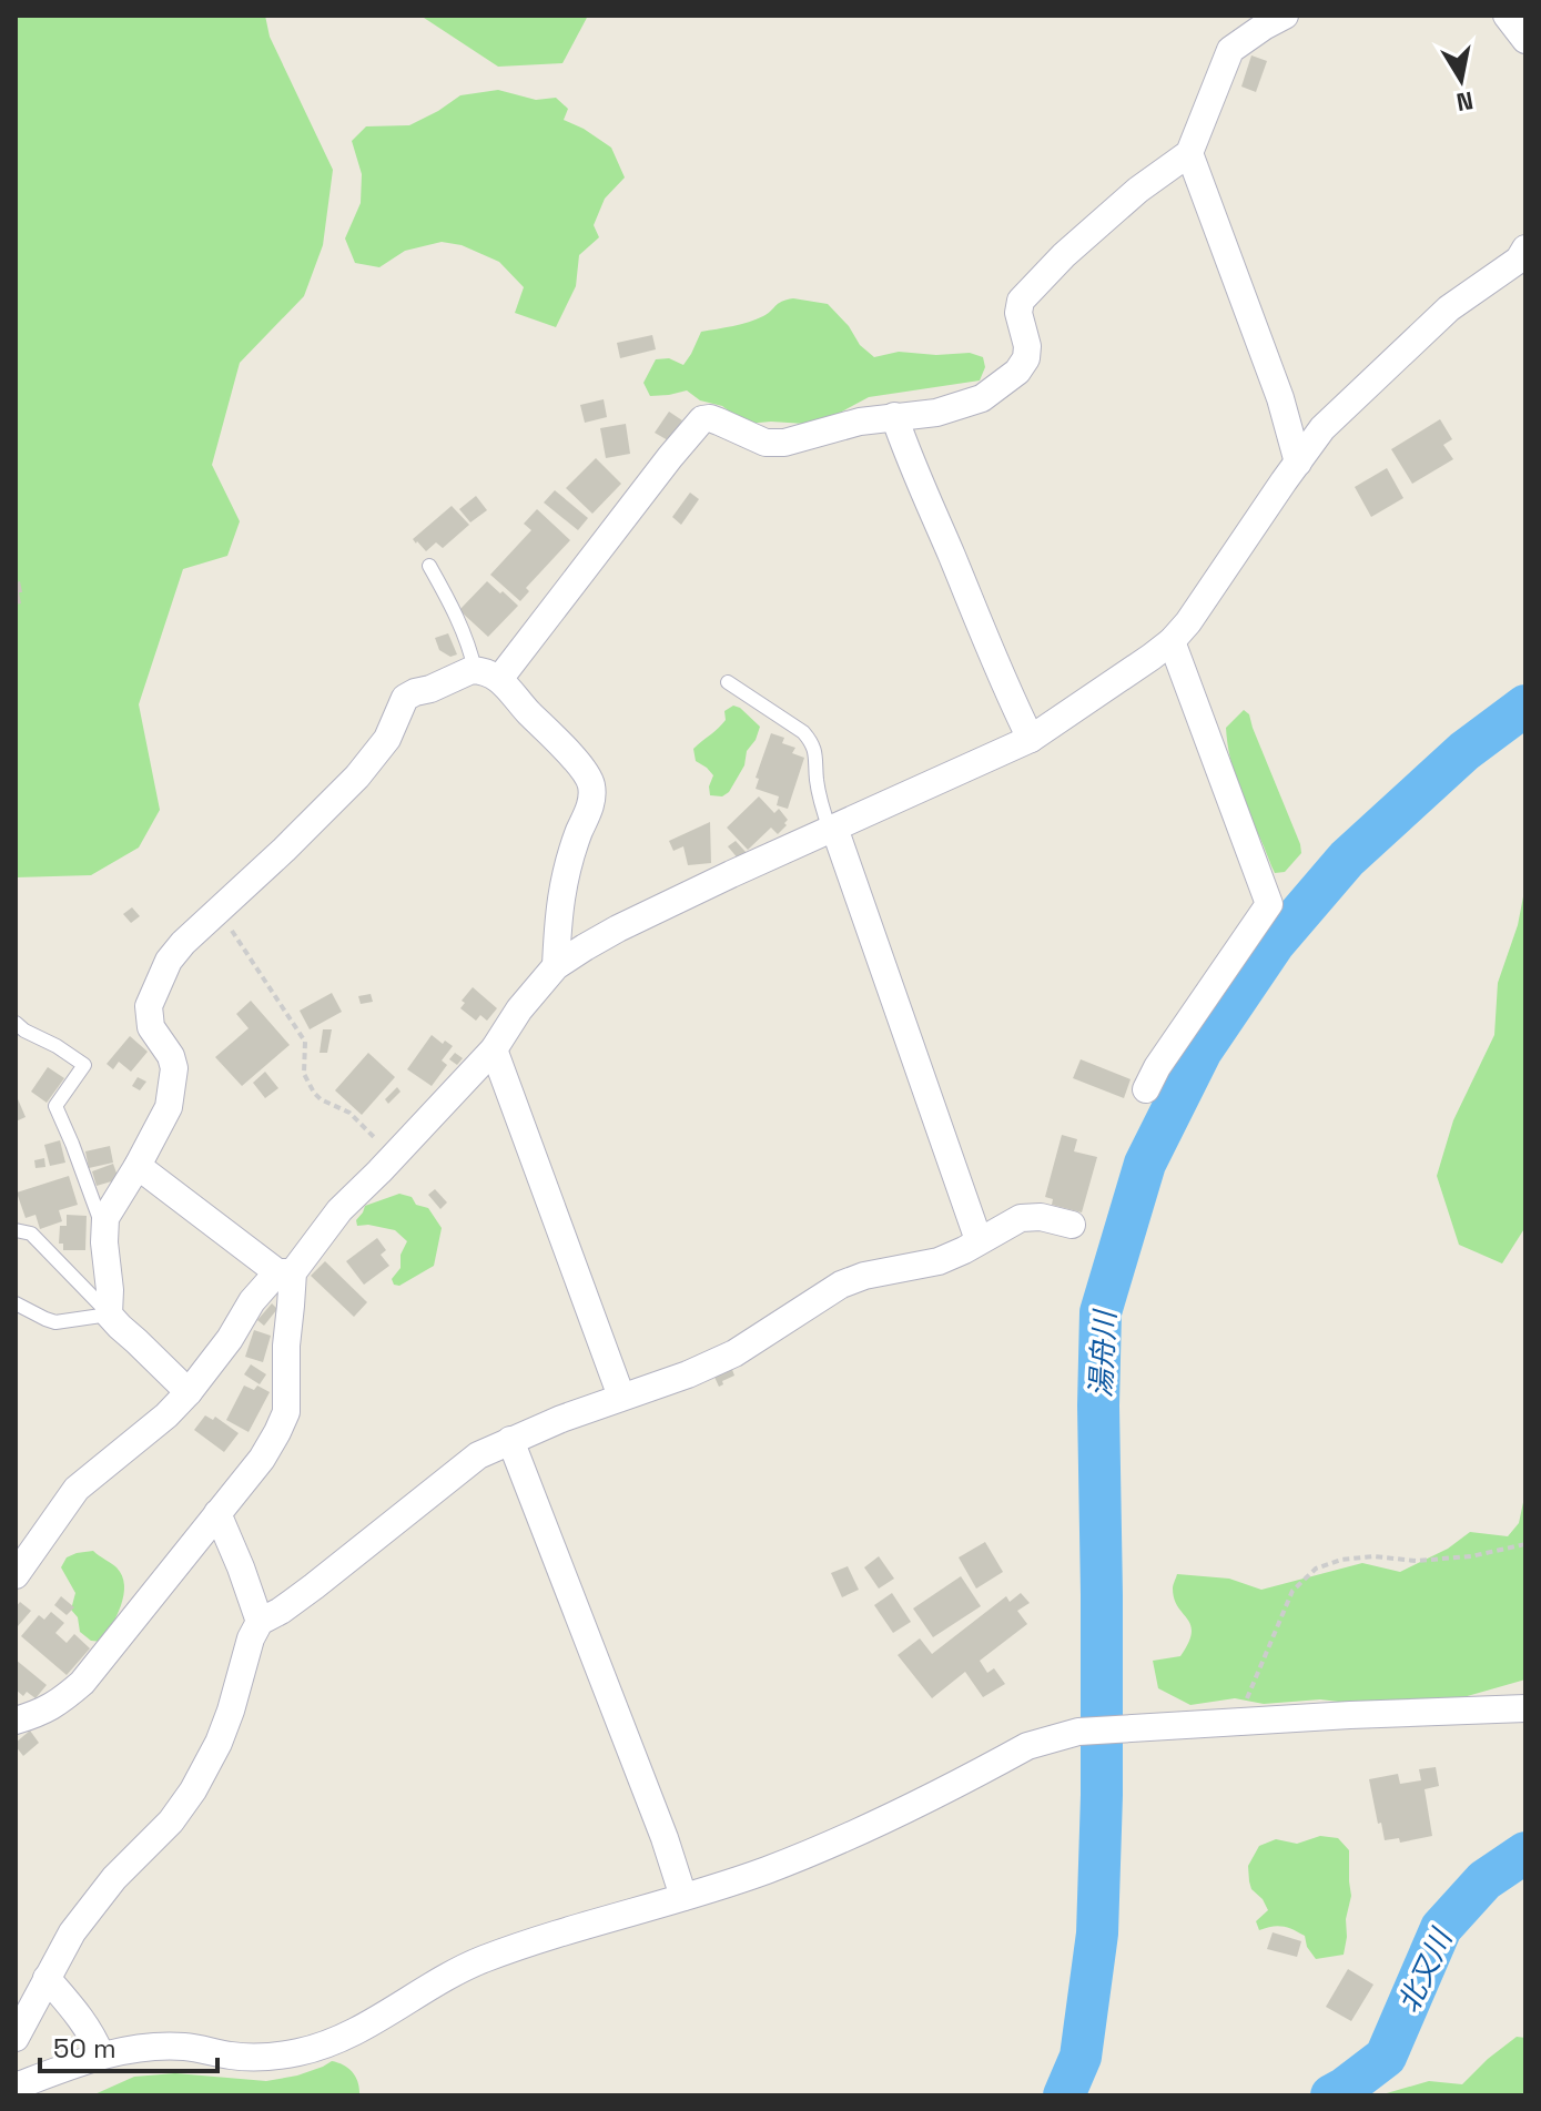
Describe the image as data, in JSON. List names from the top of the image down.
{
  "water": ["湯舟川", "北又川"],
  "scale_bar": "50 m",
  "north": "bottom"
}
